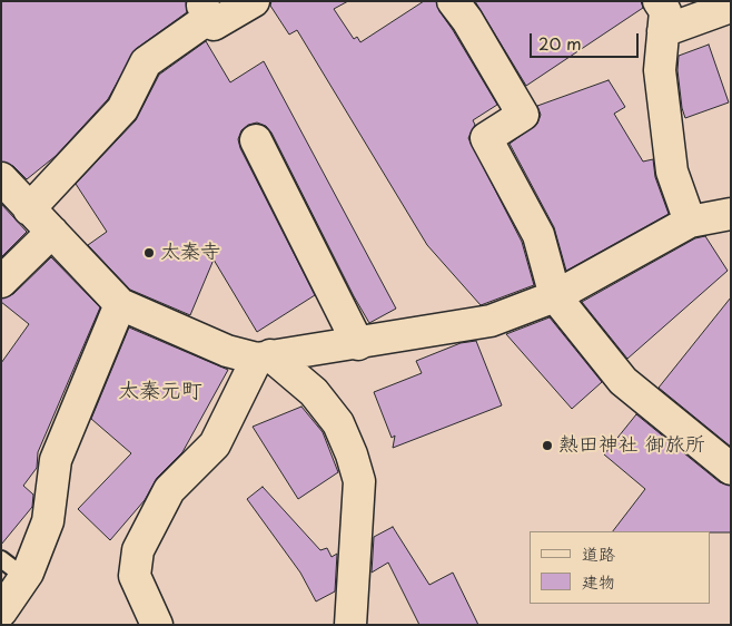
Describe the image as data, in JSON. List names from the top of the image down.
{
  "districts": ["太秦元町"],
  "places": ["太秦寺", "熱田神社 御旅所"],
  "legend": ["道路", "建物"],
  "scale_bar": "20 m"
}
